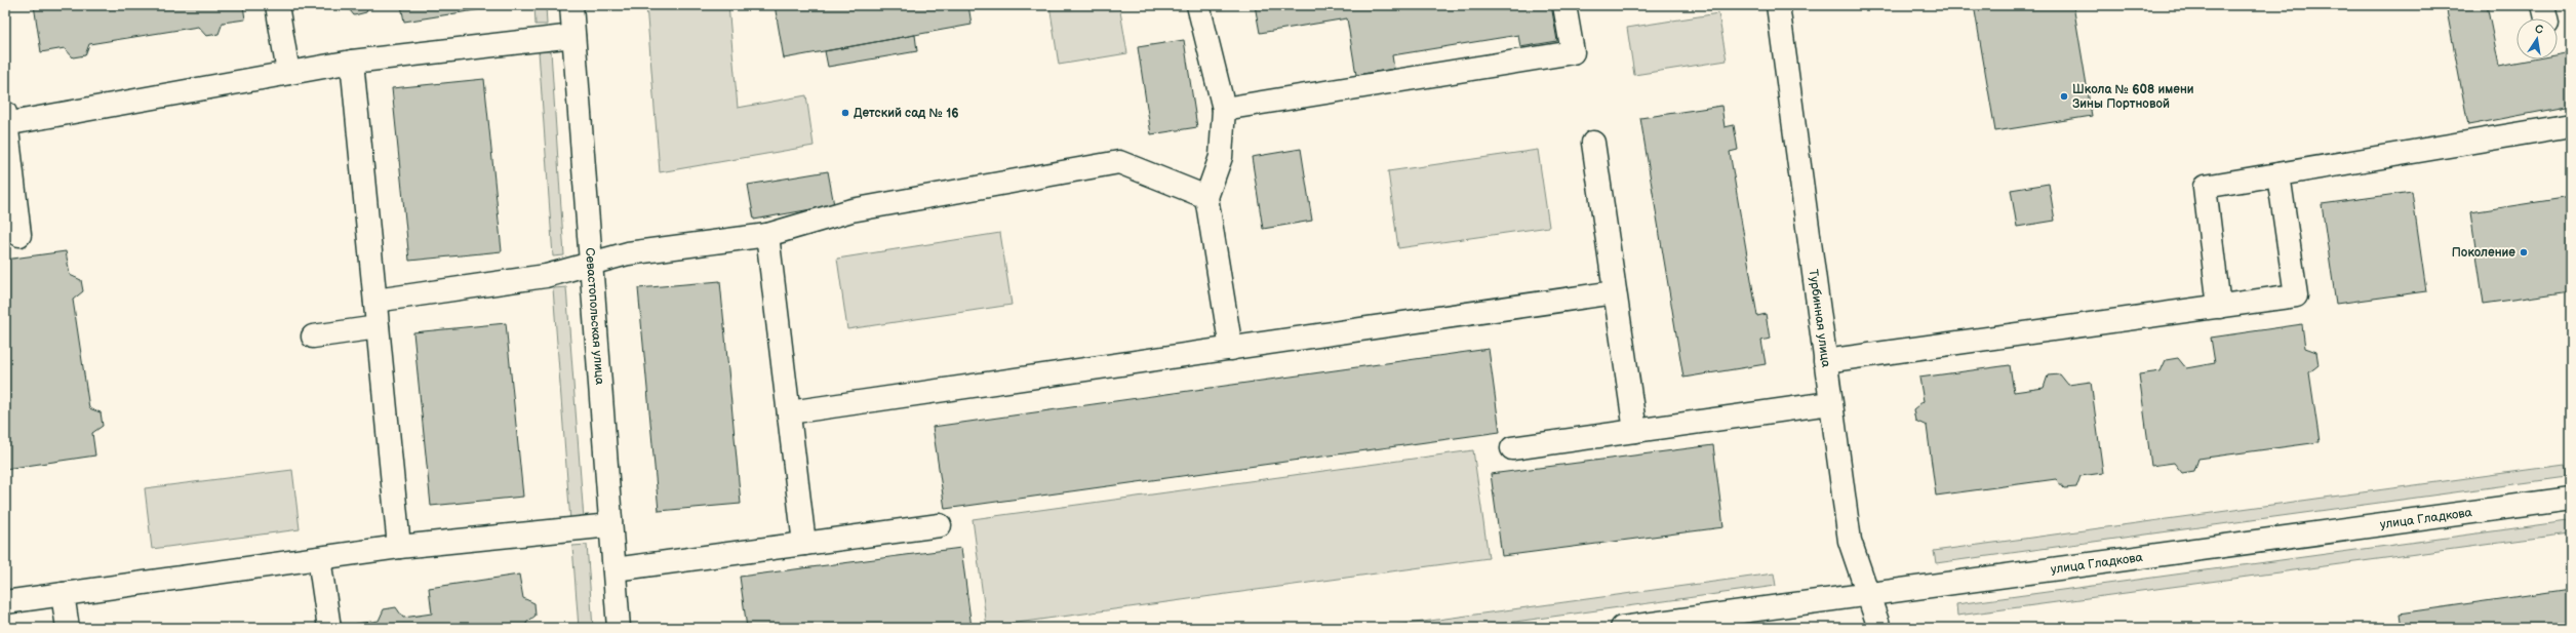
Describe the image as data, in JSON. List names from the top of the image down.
{
  "streets": {
    "street": ["Севастопольская улица", "Турбинная улица", "улица Гладкова"]
  },
  "crossings": [
    ["Турбинная улица", "улица Гладкова"]
  ],
  "places": ["Школа № 608 имени Зины Портновой", "Детский сад № 16", "Поколение"],
  "north": "top"
}
